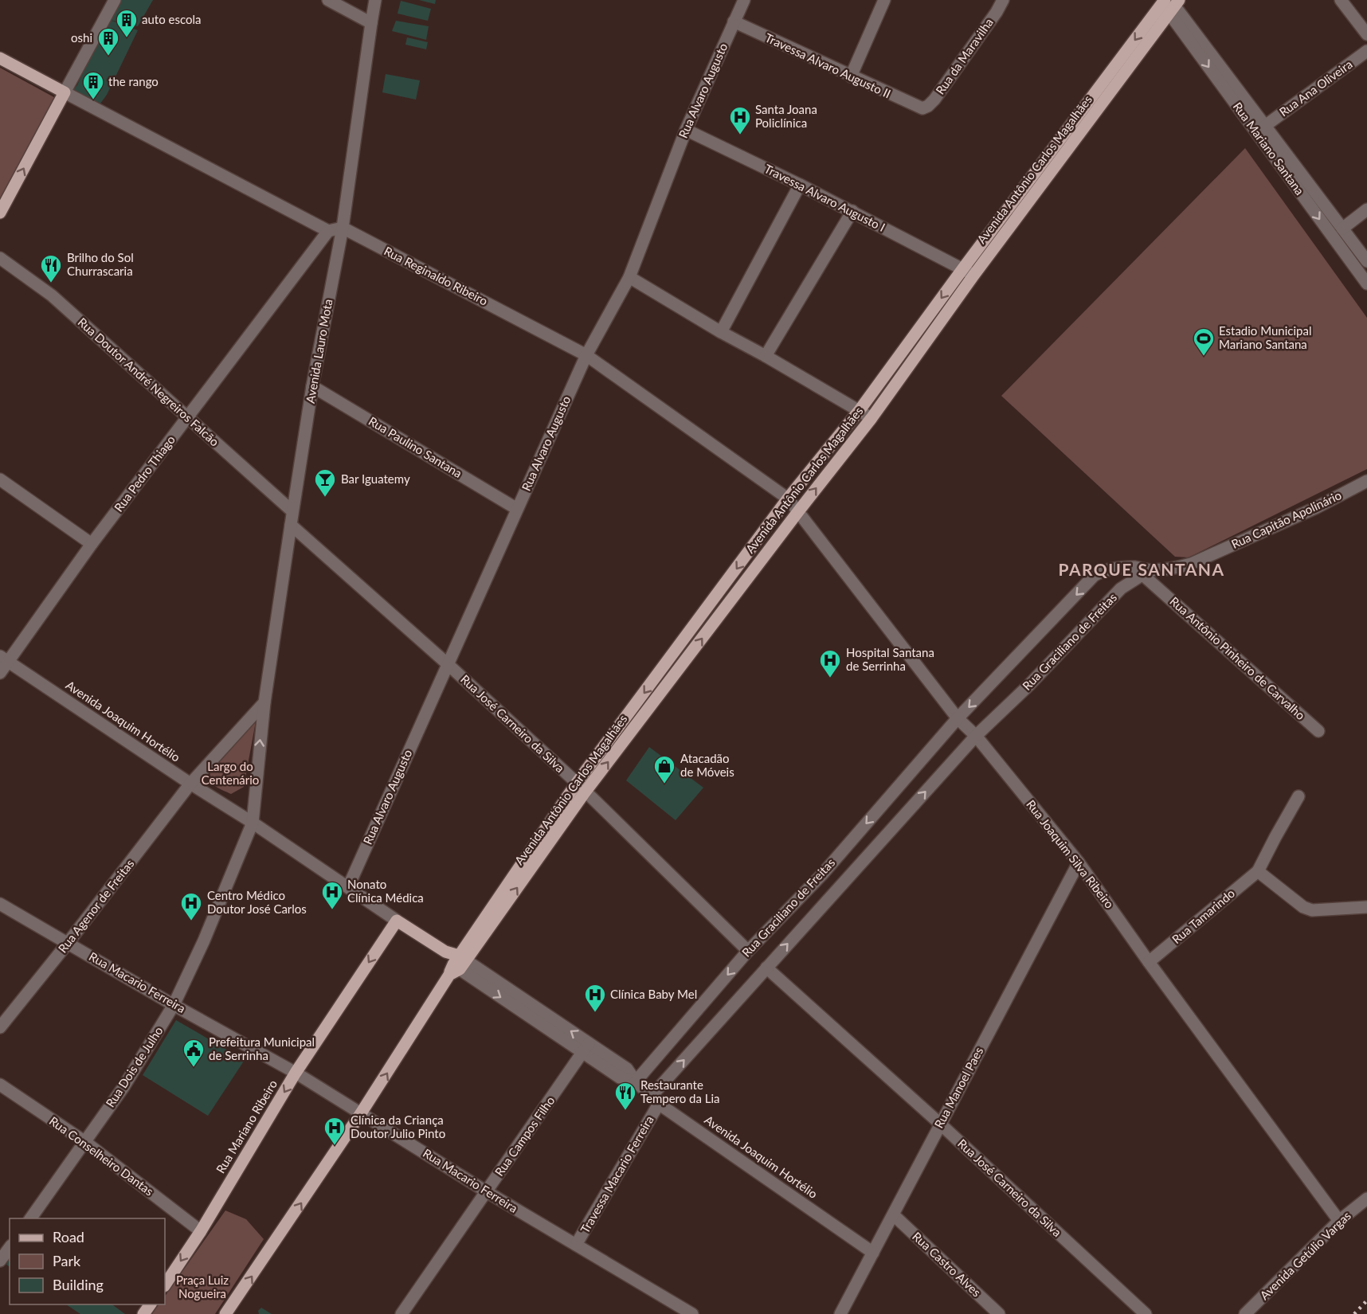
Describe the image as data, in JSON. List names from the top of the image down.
{
  "streets": {
    "main road": ["Avenida Antônio Carlos Magalhães", "Avenida Joaquim Hortélio", "Rua Mariano Ribeiro"],
    "street": [
      "Rua da Maravilha",
      "Travessa Alvaro Augusto II",
      "Rua Ana Oliveira",
      "Rua Alvaro Augusto",
      "Rua Mariano Santana",
      "Travessa Alvaro Augusto I",
      "Rua Reginaldo Ribeiro",
      "Avenida Lauro Mota",
      "Rua Doutor André Negreiros Falcão",
      "Rua Paulino Santana",
      "Rua Pedro Thiago",
      "Rua Capitão Apolinário",
      "Rua Graciliano de Freitas",
      "Rua Antônio Pinheiro de Carvalho",
      "Rua José Carneiro da Silva",
      "Rua Joaquim Silva Ribeiro",
      "Rua Agenor de Freitas",
      "Rua Tamarindo",
      "Rua Macario Ferreira",
      "Rua Dois de Julho",
      "Rua Manoel Paes",
      "Rua Campos Filho",
      "Rua Conselheiro Dantas",
      "Travessa Macario Ferreira",
      "Avenida Getúlio Vargas",
      "Rua Castro Alves"
    ]
  },
  "crossings": [
    ["Rua da Maravilha", "Travessa Alvaro Augusto II"],
    ["Travessa Alvaro Augusto II", "Rua Alvaro Augusto"],
    ["Rua Ana Oliveira", "Rua Mariano Santana"],
    ["Rua Alvaro Augusto", "Travessa Alvaro Augusto I"],
    ["Rua Alvaro Augusto", "Rua Reginaldo Ribeiro"],
    ["Rua Alvaro Augusto", "Rua Paulino Santana"],
    ["Rua Alvaro Augusto", "Avenida Joaquim Hortélio"],
    ["Rua Alvaro Augusto", "Rua José Carneiro da Silva"],
    ["Rua Mariano Santana", "Avenida Antônio Carlos Magalhães"],
    ["Avenida Antônio Carlos Magalhães", "Travessa Alvaro Augusto I"],
    ["Avenida Antônio Carlos Magalhães", "Rua Reginaldo Ribeiro"],
    ["Avenida Antônio Carlos Magalhães", "Avenida Joaquim Hortélio"],
    ["Avenida Antônio Carlos Magalhães", "Rua José Carneiro da Silva"],
    ["Avenida Antônio Carlos Magalhães", "Rua Joaquim Silva Ribeiro"],
    ["Avenida Antônio Carlos Magalhães", "Rua Macario Ferreira"],
    ["Rua Reginaldo Ribeiro", "Avenida Lauro Mota"],
    ["Rua Reginaldo Ribeiro", "Rua Joaquim Silva Ribeiro"],
    ["Avenida Lauro Mota", "Rua Doutor André Negreiros Falcão"],
    ["Avenida Lauro Mota", "Rua Paulino Santana"],
    ["Avenida Lauro Mota", "Avenida Joaquim Hortélio"],
    ["Avenida Lauro Mota", "Rua José Carneiro da Silva"],
    ["Avenida Lauro Mota", "Rua Dois de Julho"],
    ["Rua Doutor André Negreiros Falcão", "Rua Pedro Thiago"],
    ["Rua Pedro Thiago", "Avenida Joaquim Hortélio"],
    ["Rua Capitão Apolinário", "Rua Graciliano de Freitas"],
    ["Rua Capitão Apolinário", "Rua Antônio Pinheiro de Carvalho"],
    ["Rua Graciliano de Freitas", "Rua Antônio Pinheiro de Carvalho"],
    ["Rua Graciliano de Freitas", "Avenida Joaquim Hortélio"],
    ["Rua Graciliano de Freitas", "Rua José Carneiro da Silva"],
    ["Rua Graciliano de Freitas", "Rua Joaquim Silva Ribeiro"],
    ["Rua Graciliano de Freitas", "Travessa Macario Ferreira"],
    ["Avenida Joaquim Hortélio", "Rua Agenor de Freitas"],
    ["Avenida Joaquim Hortélio", "Rua Dois de Julho"],
    ["Avenida Joaquim Hortélio", "Rua Manoel Paes"],
    ["Avenida Joaquim Hortélio", "Rua Mariano Ribeiro"],
    ["Avenida Joaquim Hortélio", "Rua Campos Filho"],
    ["Avenida Joaquim Hortélio", "Travessa Macario Ferreira"],
    ["Rua José Carneiro da Silva", "Rua Manoel Paes"],
    ["Rua Joaquim Silva Ribeiro", "Rua Tamarindo"],
    ["Rua Joaquim Silva Ribeiro", "Rua Manoel Paes"],
    ["Rua Joaquim Silva Ribeiro", "Avenida Getúlio Vargas"],
    ["Rua Agenor de Freitas", "Rua Macario Ferreira"],
    ["Rua Macario Ferreira", "Rua Dois de Julho"],
    ["Rua Macario Ferreira", "Rua Mariano Ribeiro"],
    ["Rua Macario Ferreira", "Rua Campos Filho"],
    ["Rua Macario Ferreira", "Travessa Macario Ferreira"],
    ["Rua Dois de Julho", "Rua Conselheiro Dantas"],
    ["Rua Manoel Paes", "Rua Castro Alves"],
    ["Rua Mariano Ribeiro", "Rua Conselheiro Dantas"]
  ],
  "one_way": ["Rua Mariano Ribeiro"],
  "districts": ["PARQUE SANTANA"],
  "parks": ["Largo do Centenário", "Praça Luiz Nogueira"],
  "places": {
    "building": ["auto escola", "oshi", "the rango"],
    "hospital": [
      "Santa Joana Policlínica",
      "Hospital Santana de Serrinha",
      "Nonato Clínica Médica",
      "Centro Médico Doutor José Carlos",
      "Clínica Baby Mel",
      "Clínica da Criança Doutor Julio Pinto"
    ],
    "restaurant": ["Brilho do Sol Churrascaria", "Restaurante Tempero da Lia"],
    "sports": ["Estadio Municipal Mariano Santana"],
    "bar": ["Bar Iguatemy"],
    "shop": ["Atacadão de Móveis"],
    "public building": ["Prefeitura Municipal de Serrinha"]
  },
  "legend": ["Road", "Park", "Building"]
}
